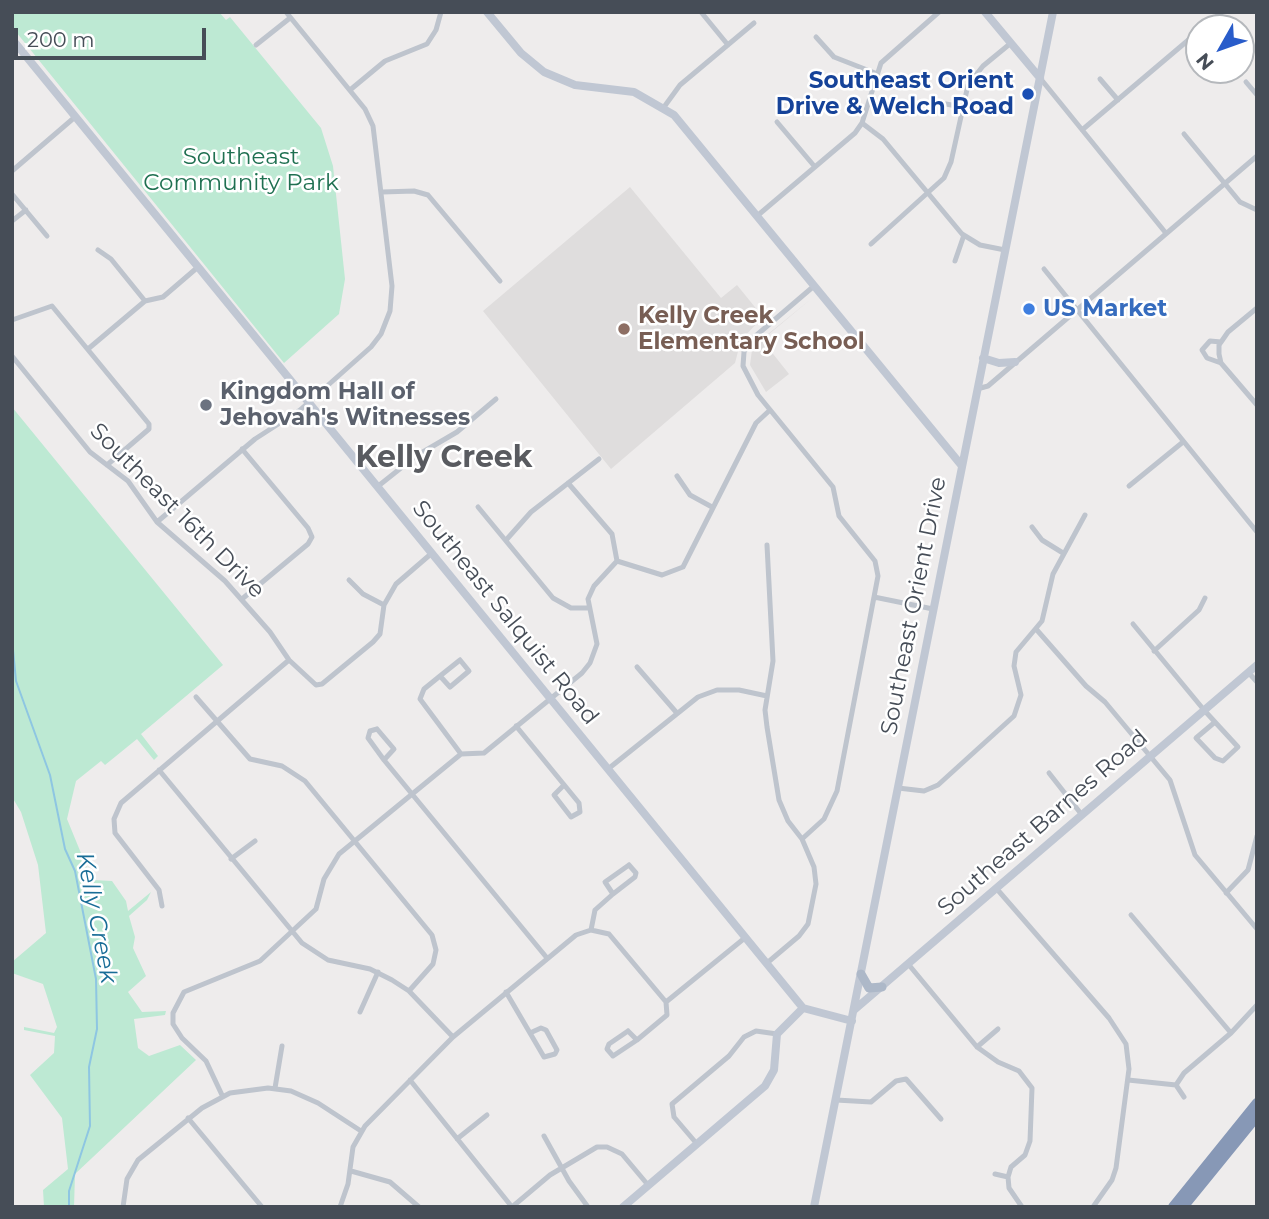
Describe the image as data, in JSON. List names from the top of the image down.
{
  "streets": {
    "street": [
      "Southeast 16th Drive",
      "Southeast Orient Drive",
      "Southeast Salquist Road",
      "Southeast Barnes Road"
    ]
  },
  "crossings": [
    ["Southeast 16th Drive", "Southeast Salquist Road"],
    ["Southeast Orient Drive", "Southeast Barnes Road"]
  ],
  "districts": ["Kelly Creek"],
  "water": ["Kelly Creek"],
  "parks": ["Southeast Community Park"],
  "places": [
    "Southeast Orient Drive & Welch Road",
    "US Market",
    "Kelly Creek Elementary School",
    "Kingdom Hall of Jehovah's Witnesses"
  ],
  "scale_bar": "200 m",
  "north": "bottom left"
}
